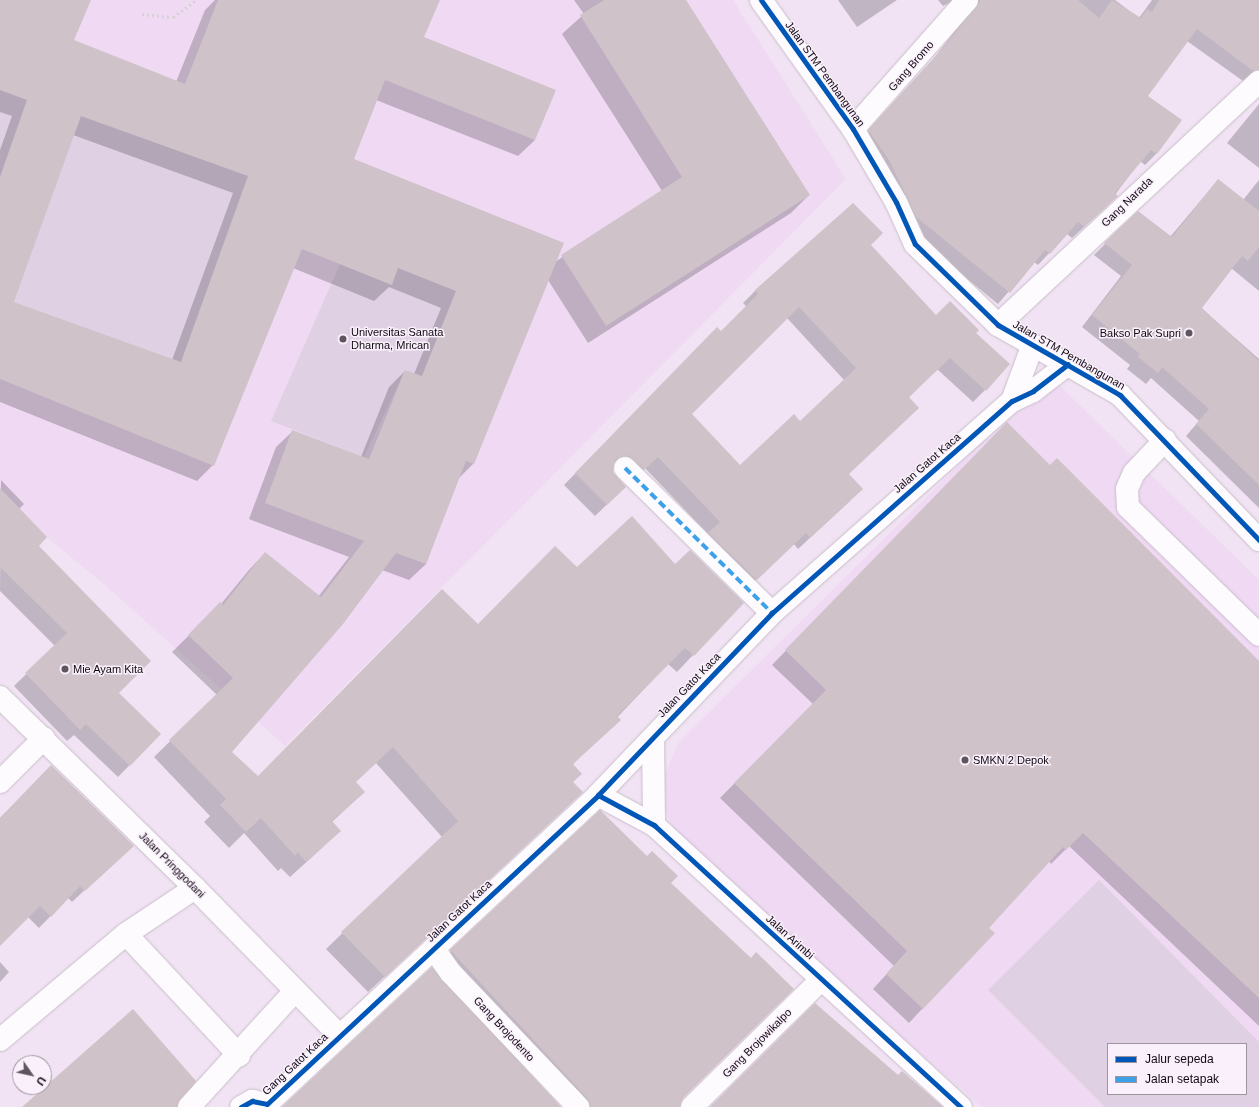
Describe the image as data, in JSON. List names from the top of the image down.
{
  "streets": {
    "street": [
      "Gang Bromo",
      "Jalan STM Pembangunan",
      "Gang Narada",
      "Jalan Gatot Kaca",
      "Jalan Pringgodani",
      "Jalan Arimbi",
      "Gang Brojodento",
      "Gang Brojowikalpo",
      "Gang Gatot Kaca"
    ]
  },
  "crossings": [
    ["Gang Bromo", "Jalan STM Pembangunan"],
    ["Jalan STM Pembangunan", "Gang Narada"],
    ["Jalan STM Pembangunan", "Jalan Gatot Kaca"],
    ["Jalan Gatot Kaca", "Jalan Pringgodani"],
    ["Jalan Gatot Kaca", "Jalan Arimbi"],
    ["Jalan Gatot Kaca", "Gang Brojodento"],
    ["Jalan Gatot Kaca", "Gang Gatot Kaca"],
    ["Jalan Pringgodani", "Gang Gatot Kaca"],
    ["Jalan Arimbi", "Gang Brojowikalpo"]
  ],
  "places": [
    "Bakso Pak Supri",
    "Universitas Sanata Dharma, Mrican",
    "Mie Ayam Kita",
    "SMKN 2 Depok"
  ],
  "legend": ["Jalur sepeda", "Jalan setapak"],
  "north": "bottom right"
}
